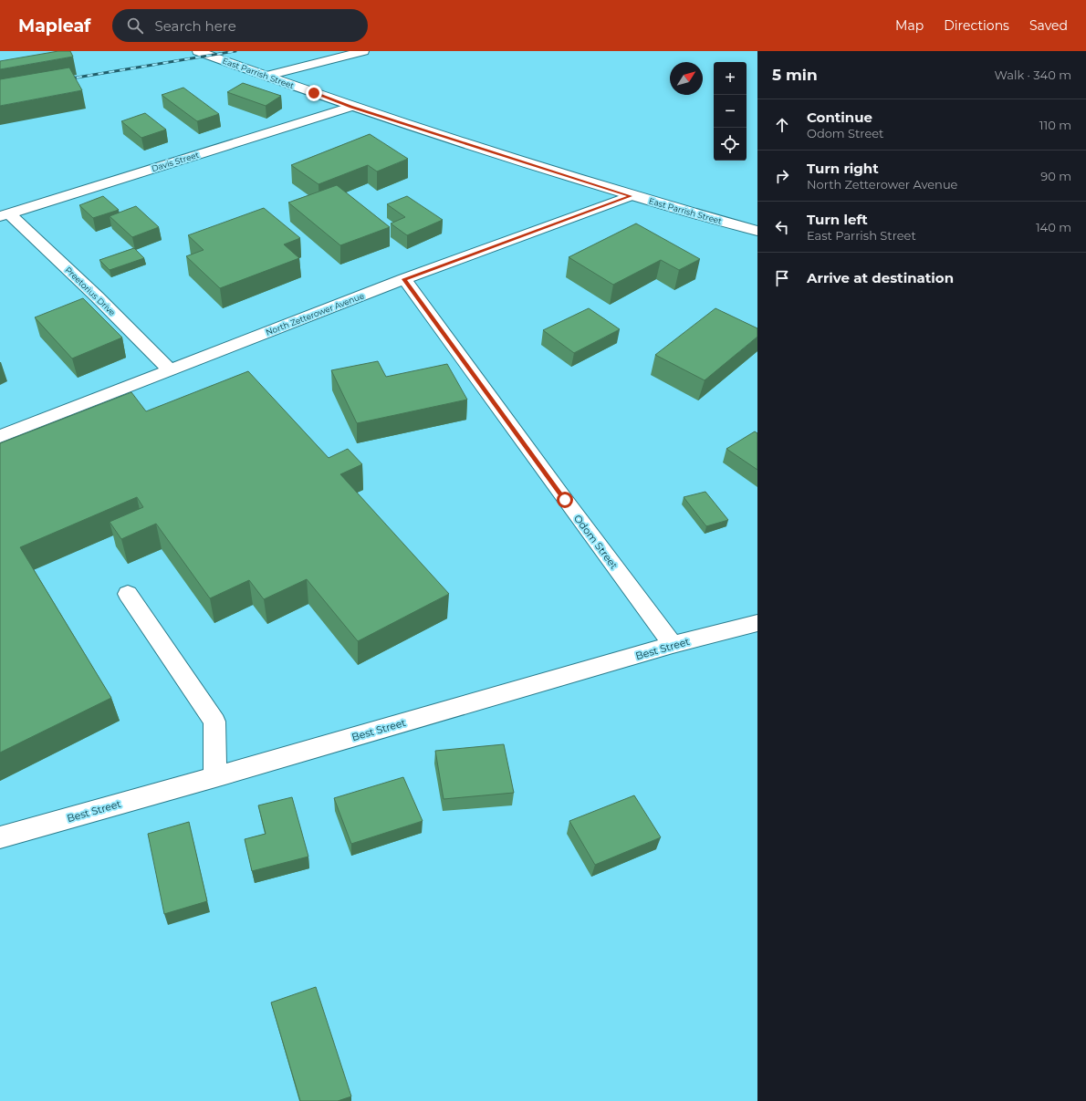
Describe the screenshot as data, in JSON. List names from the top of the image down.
{
  "streets": {
    "street": [
      "East Parrish Street",
      "Davis Street",
      "Preetorius Drive",
      "North Zetterower Avenue",
      "Odom Street",
      "Best Street"
    ]
  },
  "crossings": [
    ["East Parrish Street", "Davis Street"],
    ["East Parrish Street", "North Zetterower Avenue"],
    ["Davis Street", "Preetorius Drive"],
    ["Preetorius Drive", "North Zetterower Avenue"],
    ["North Zetterower Avenue", "Odom Street"],
    ["Odom Street", "Best Street"]
  ],
  "north": "top right",
  "page": {
    "header": "Mapleaf",
    "search": "Search here",
    "nav": ["Map", "Directions", "Saved"],
    "heading": ["5 min", "Walk · 340 m"],
    "map_buttons": ["+", "−"],
    "list": [
      ["Continue", "Odom Street", "110 m"],
      ["Turn right", "North Zetterower Avenue", "90 m"],
      ["Turn left", "East Parrish Street", "140 m"],
      "Arrive at destination"
    ]
  }
}
